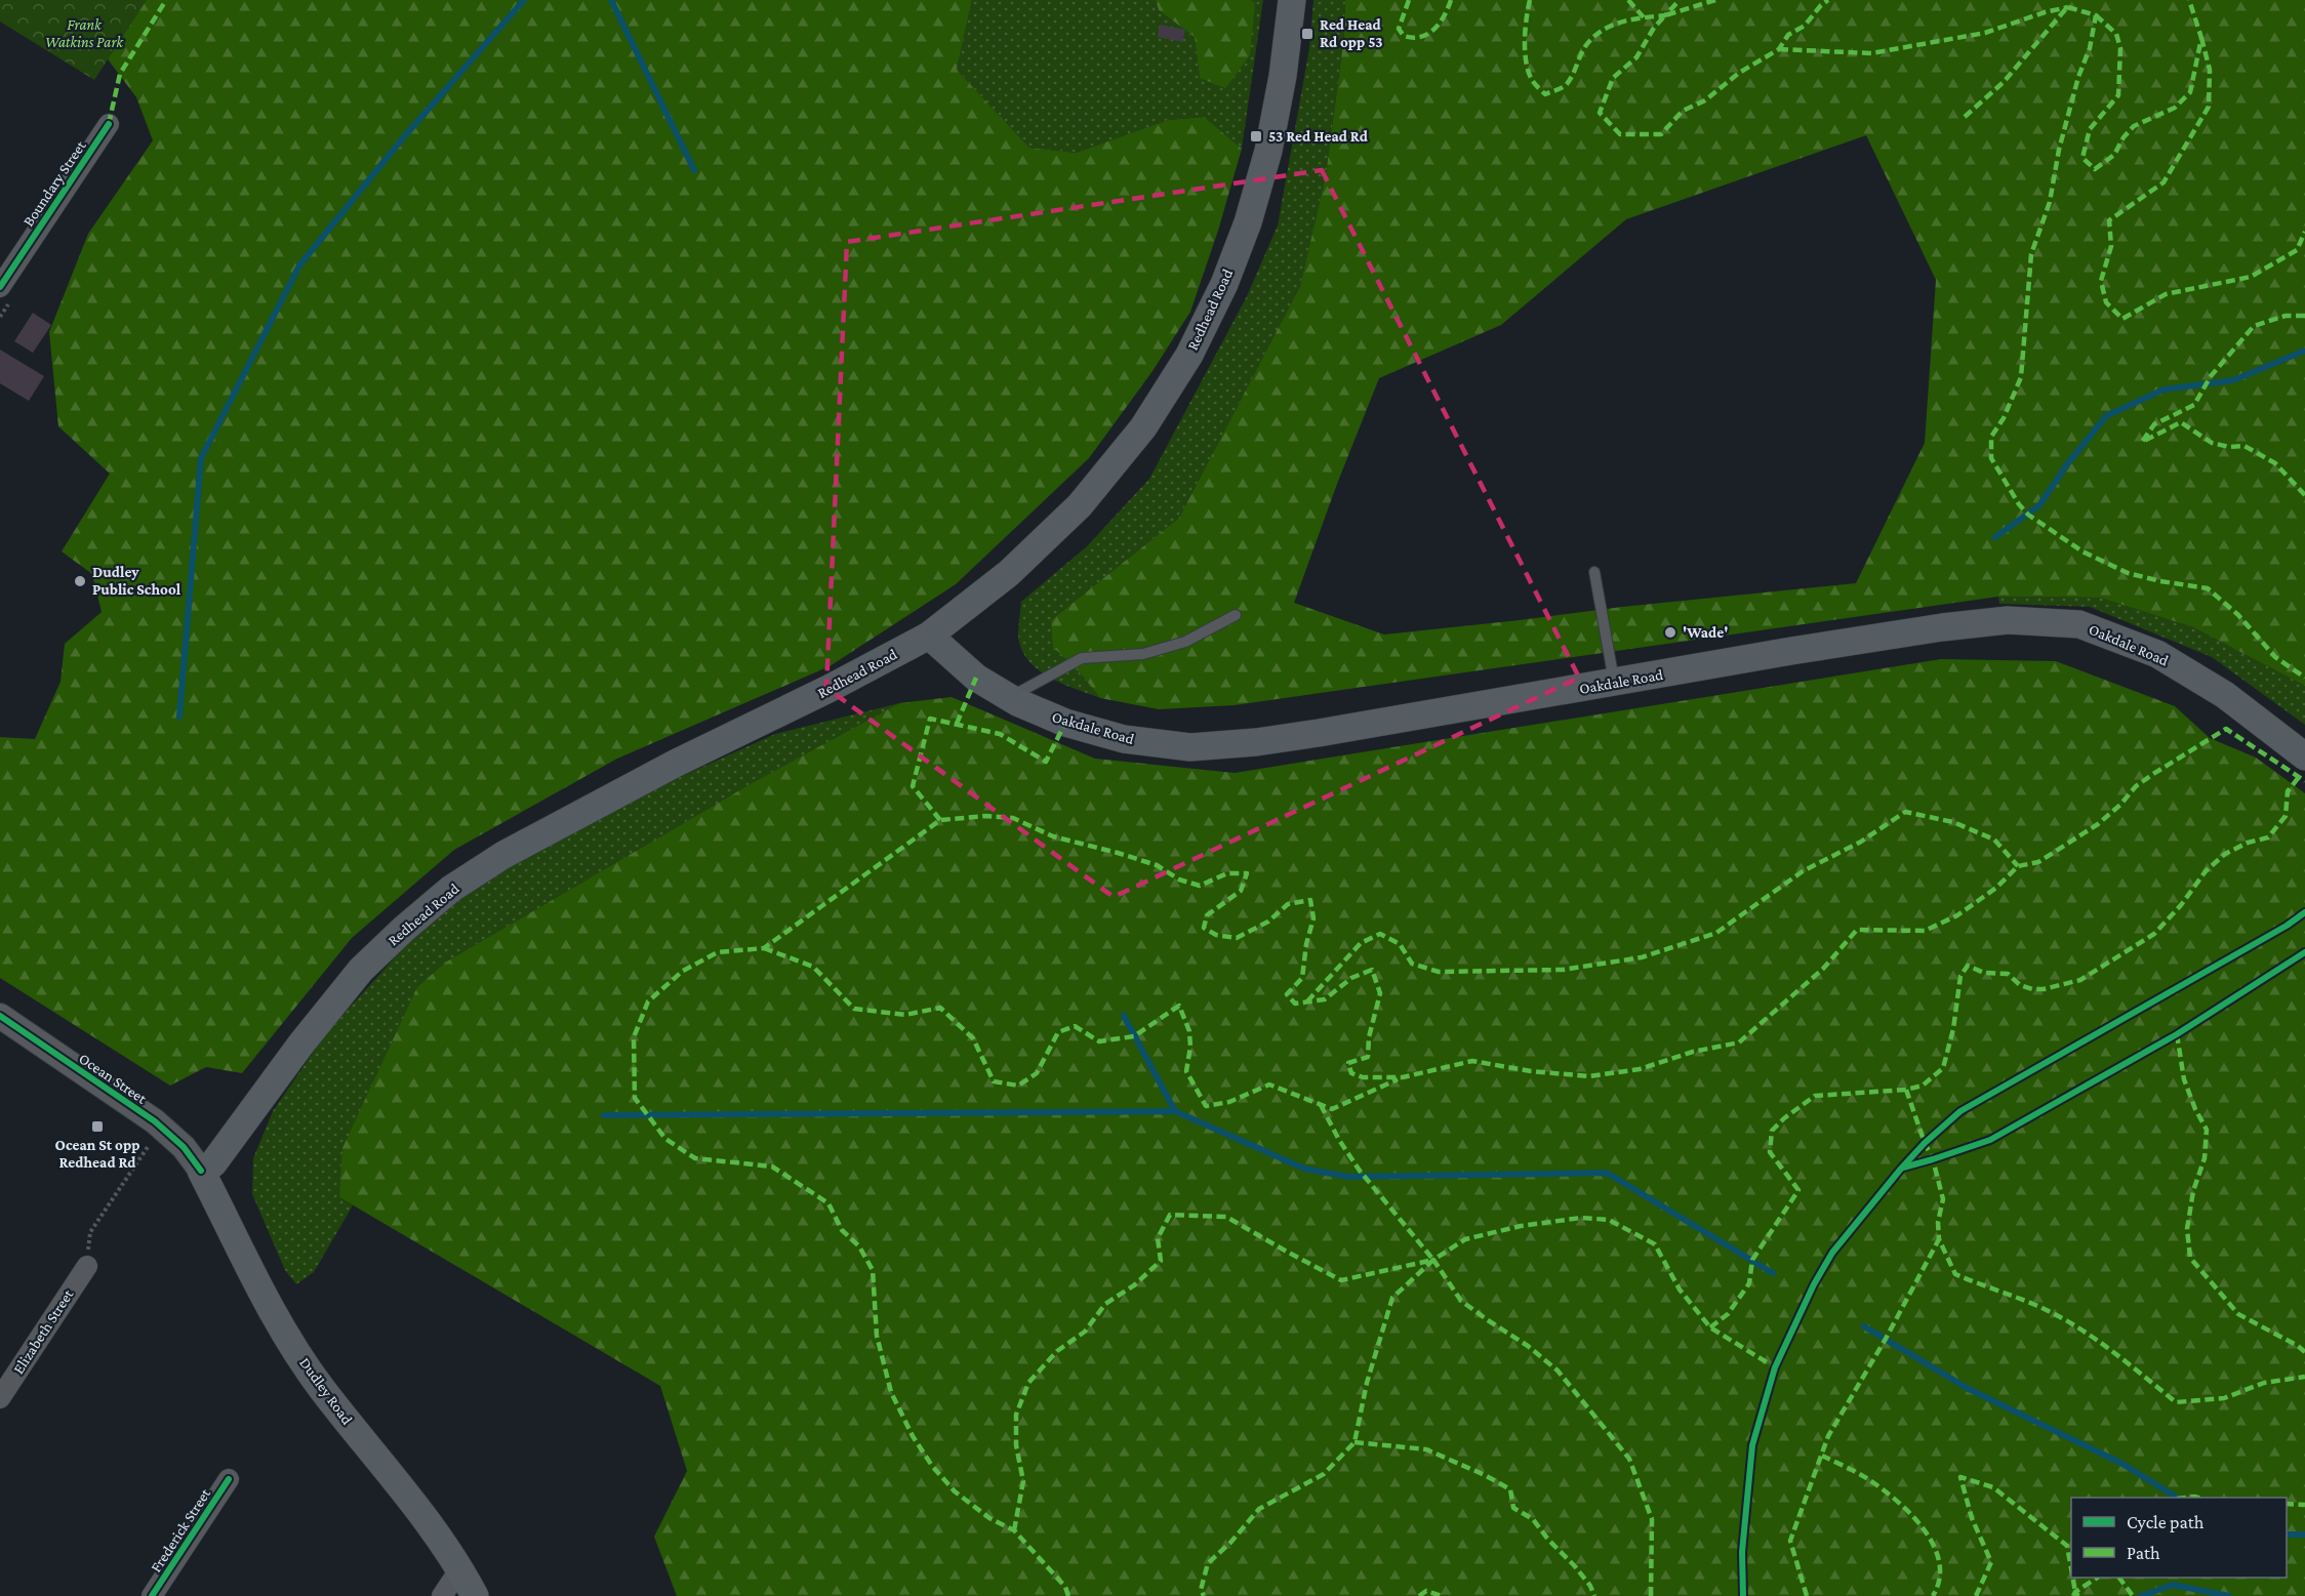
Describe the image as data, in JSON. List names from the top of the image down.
{
  "streets": {
    "main road": ["Redhead Road", "Oakdale Road", "Dudley Road"],
    "street": [
      "Boundary Street",
      "Ocean Street",
      "Elizabeth Street",
      "Frederick Street"
    ]
  },
  "crossings": [
    ["Redhead Road", "Oakdale Road"],
    ["Redhead Road", "Ocean Street"],
    ["Redhead Road", "Dudley Road"],
    ["Ocean Street", "Dudley Road"]
  ],
  "parks": ["Frank Watkins Park"],
  "places": {
    "transit": ["Red Head Rd opp 53", "53 Red Head Rd", "Ocean St opp Redhead Rd"],
    "other": ["Dudley Public School", "'Wade'"]
  },
  "legend": ["Cycle path", "Path"]
}
